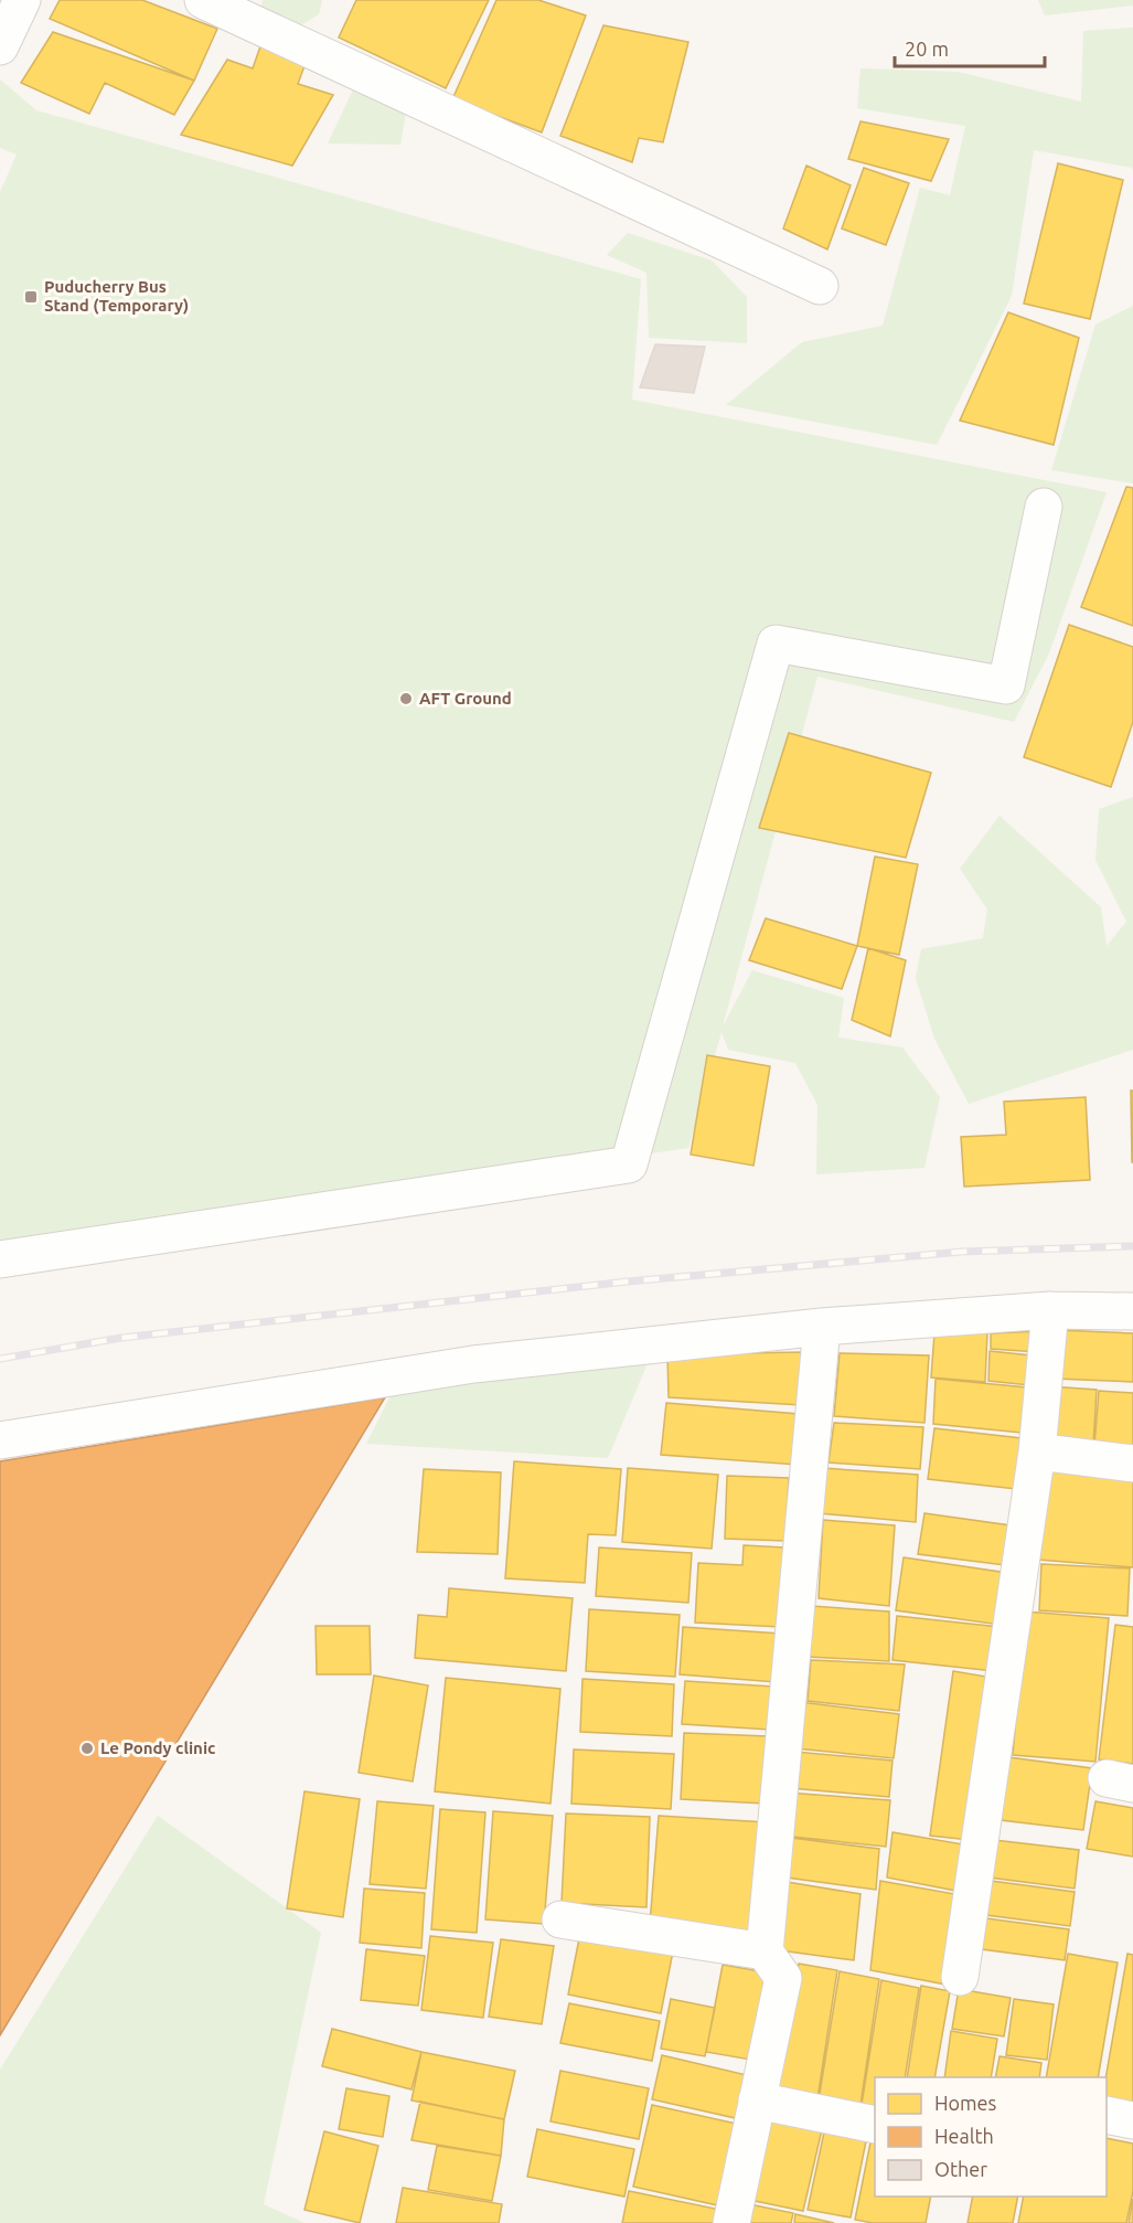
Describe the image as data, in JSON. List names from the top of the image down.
{
  "places": {
    "transit": ["Puducherry Bus Stand (Temporary)"],
    "other": ["AFT Ground", "Le Pondy clinic"]
  },
  "legend": ["Homes", "Health", "Other"],
  "scale_bar": "20 m"
}
